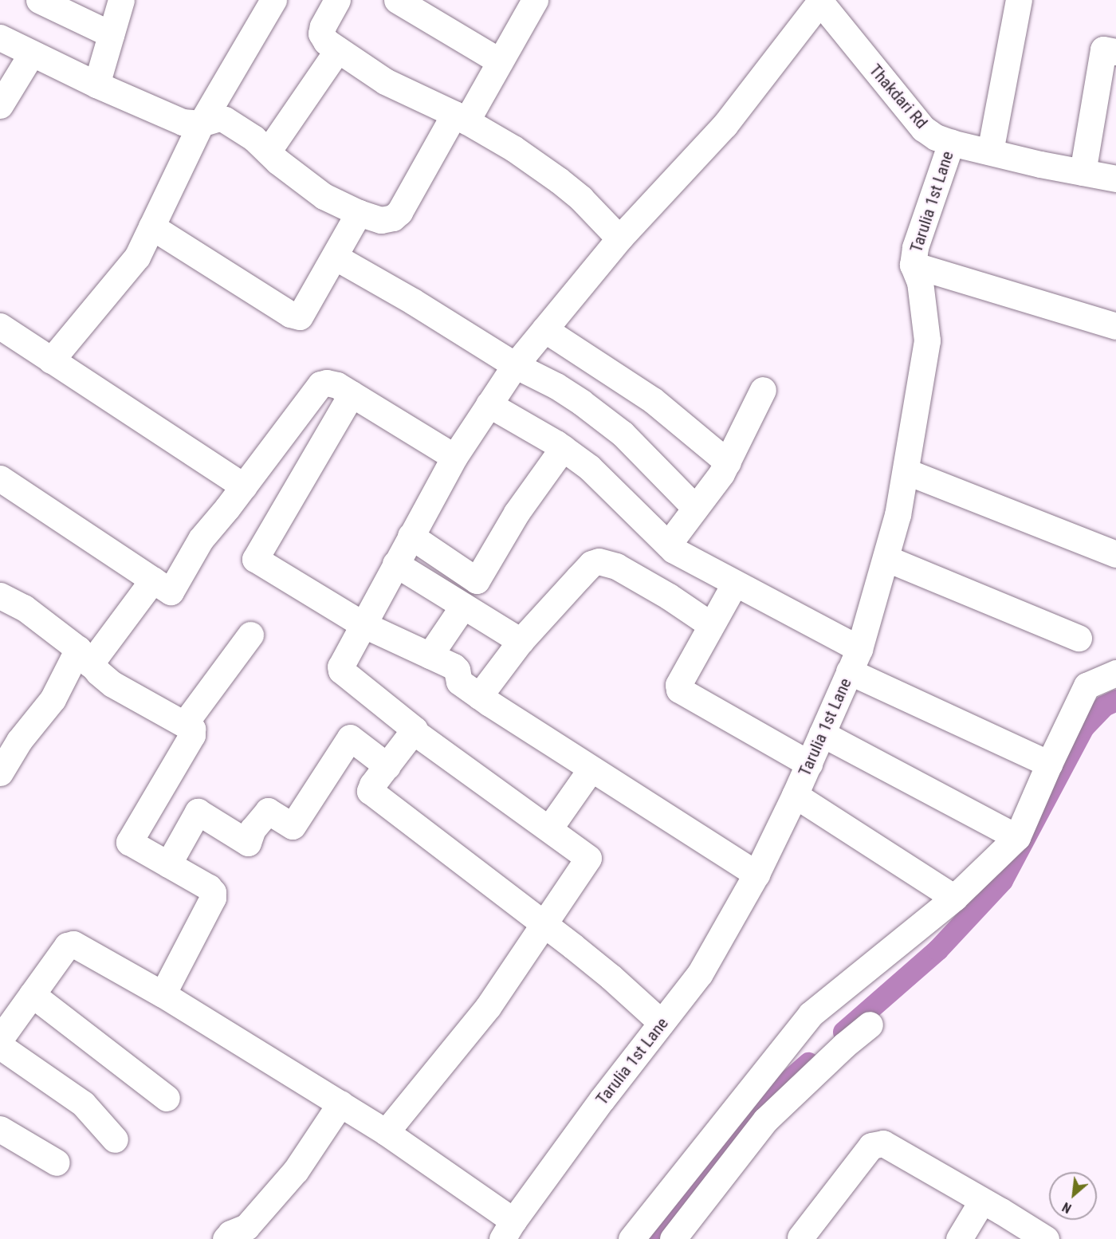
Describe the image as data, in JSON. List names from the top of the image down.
{
  "streets": {
    "street": ["Thakdari Rd", "Tarulia 1st Lane"]
  },
  "crossings": [
    ["Thakdari Rd", "Tarulia 1st Lane"]
  ],
  "north": "bottom left"
}
